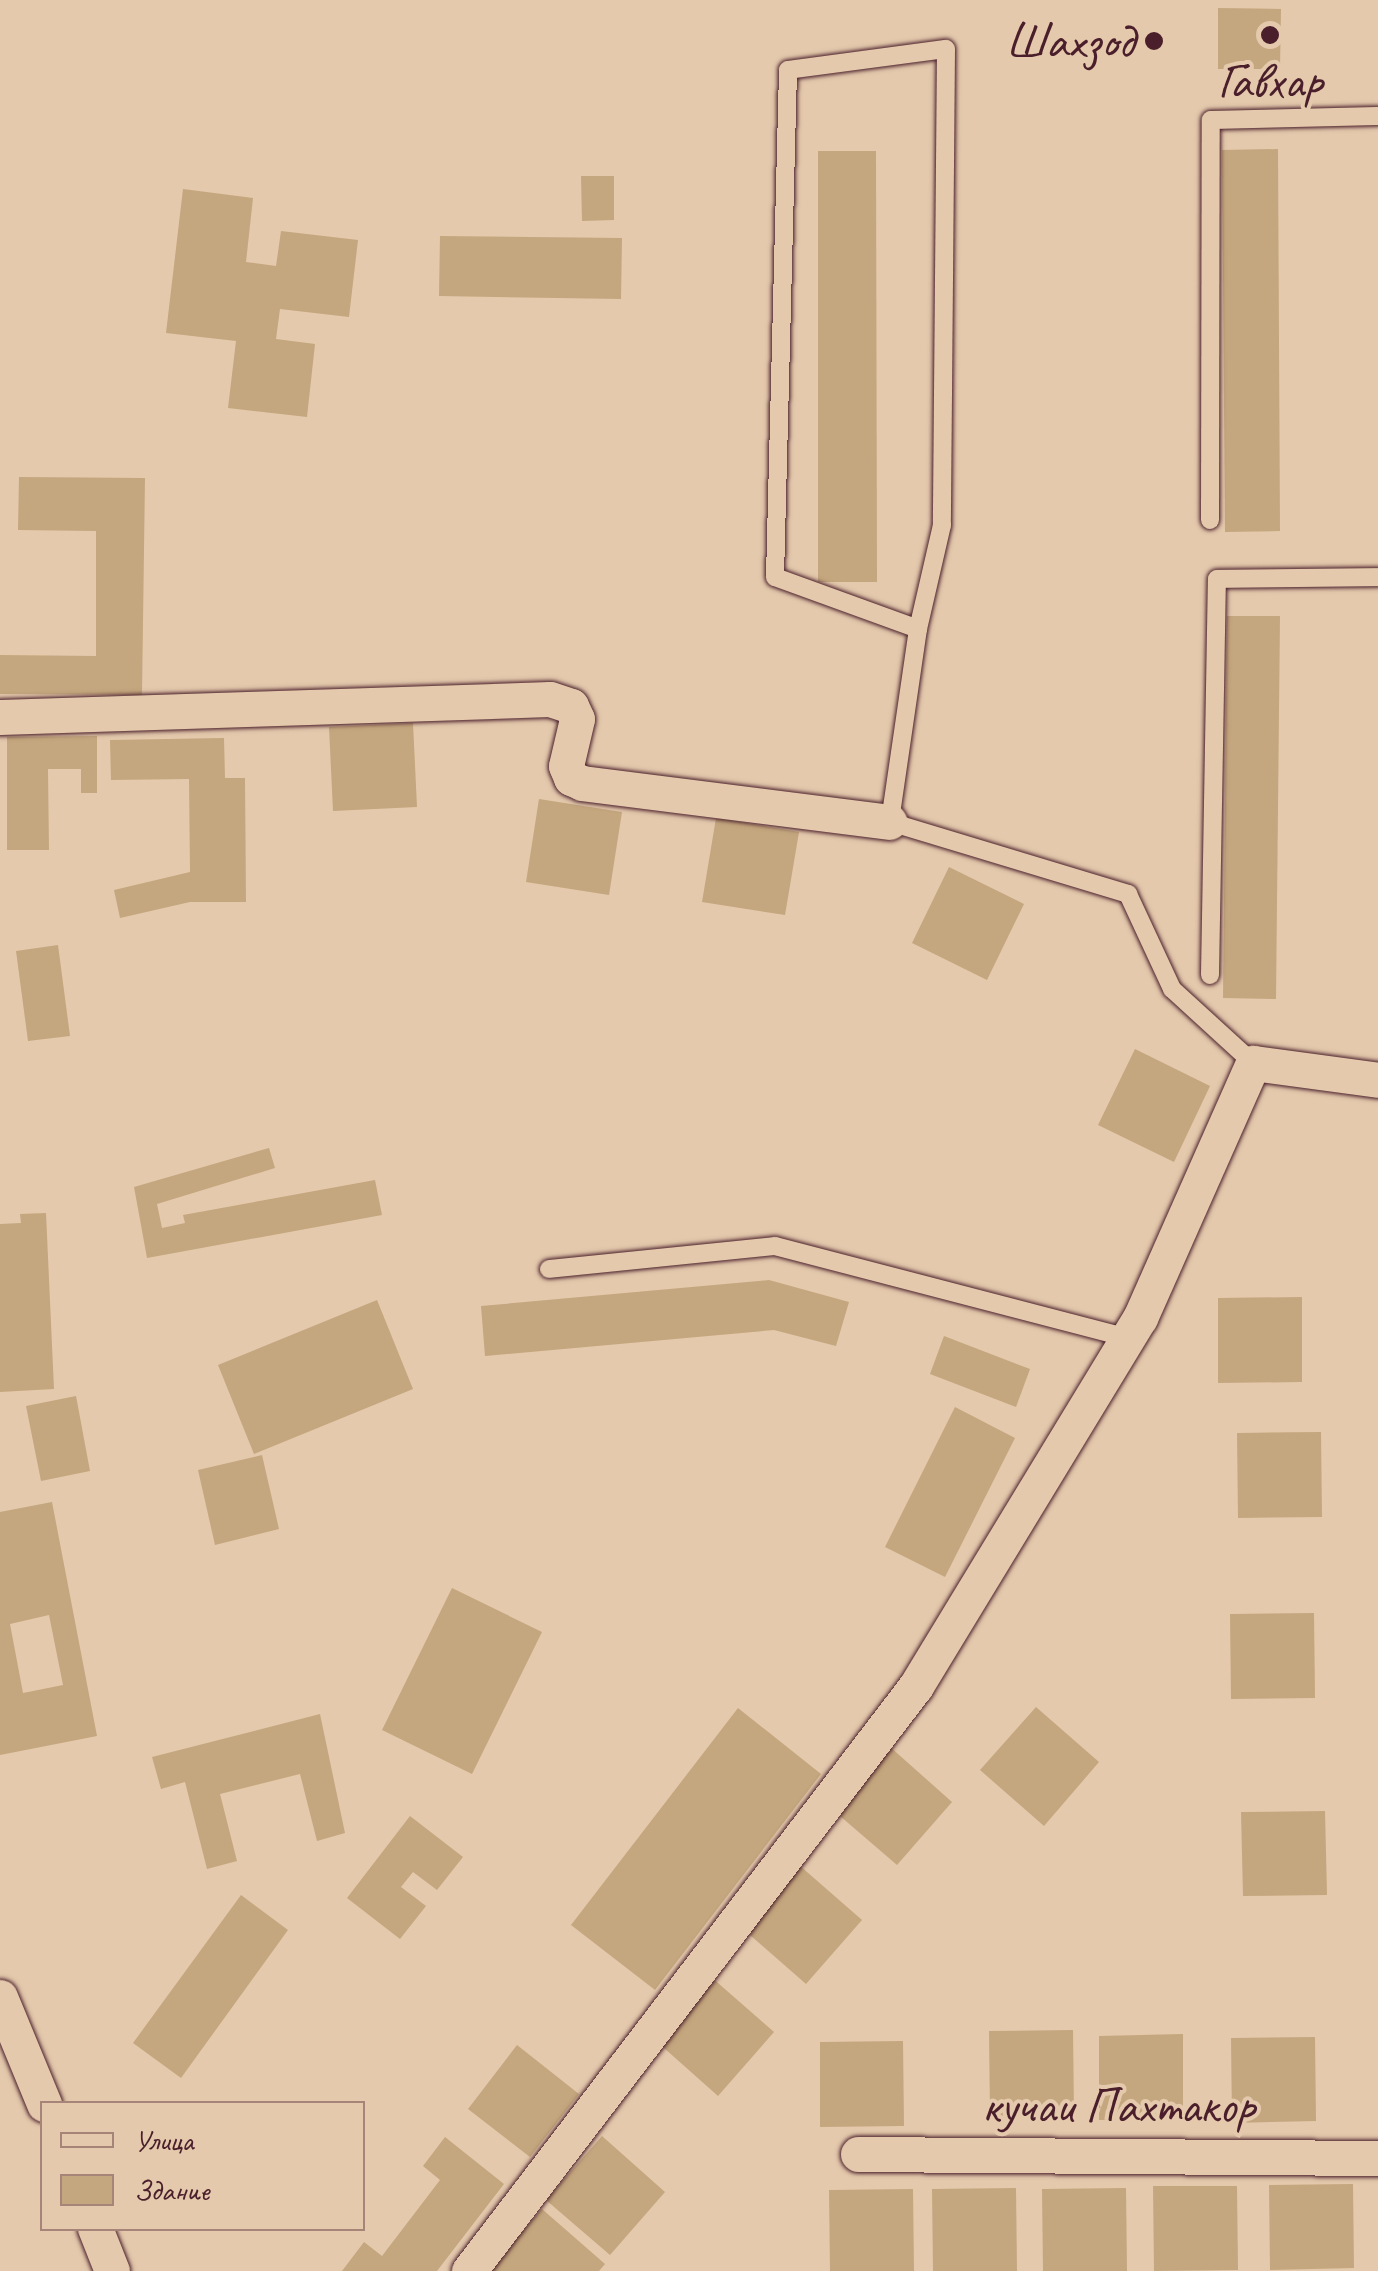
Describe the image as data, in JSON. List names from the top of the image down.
{
  "streets": {
    "street": ["кучаи Пахтакор"]
  },
  "places": ["Гавхар", "Шахзод"],
  "legend": ["Улица", "Здание"]
}
